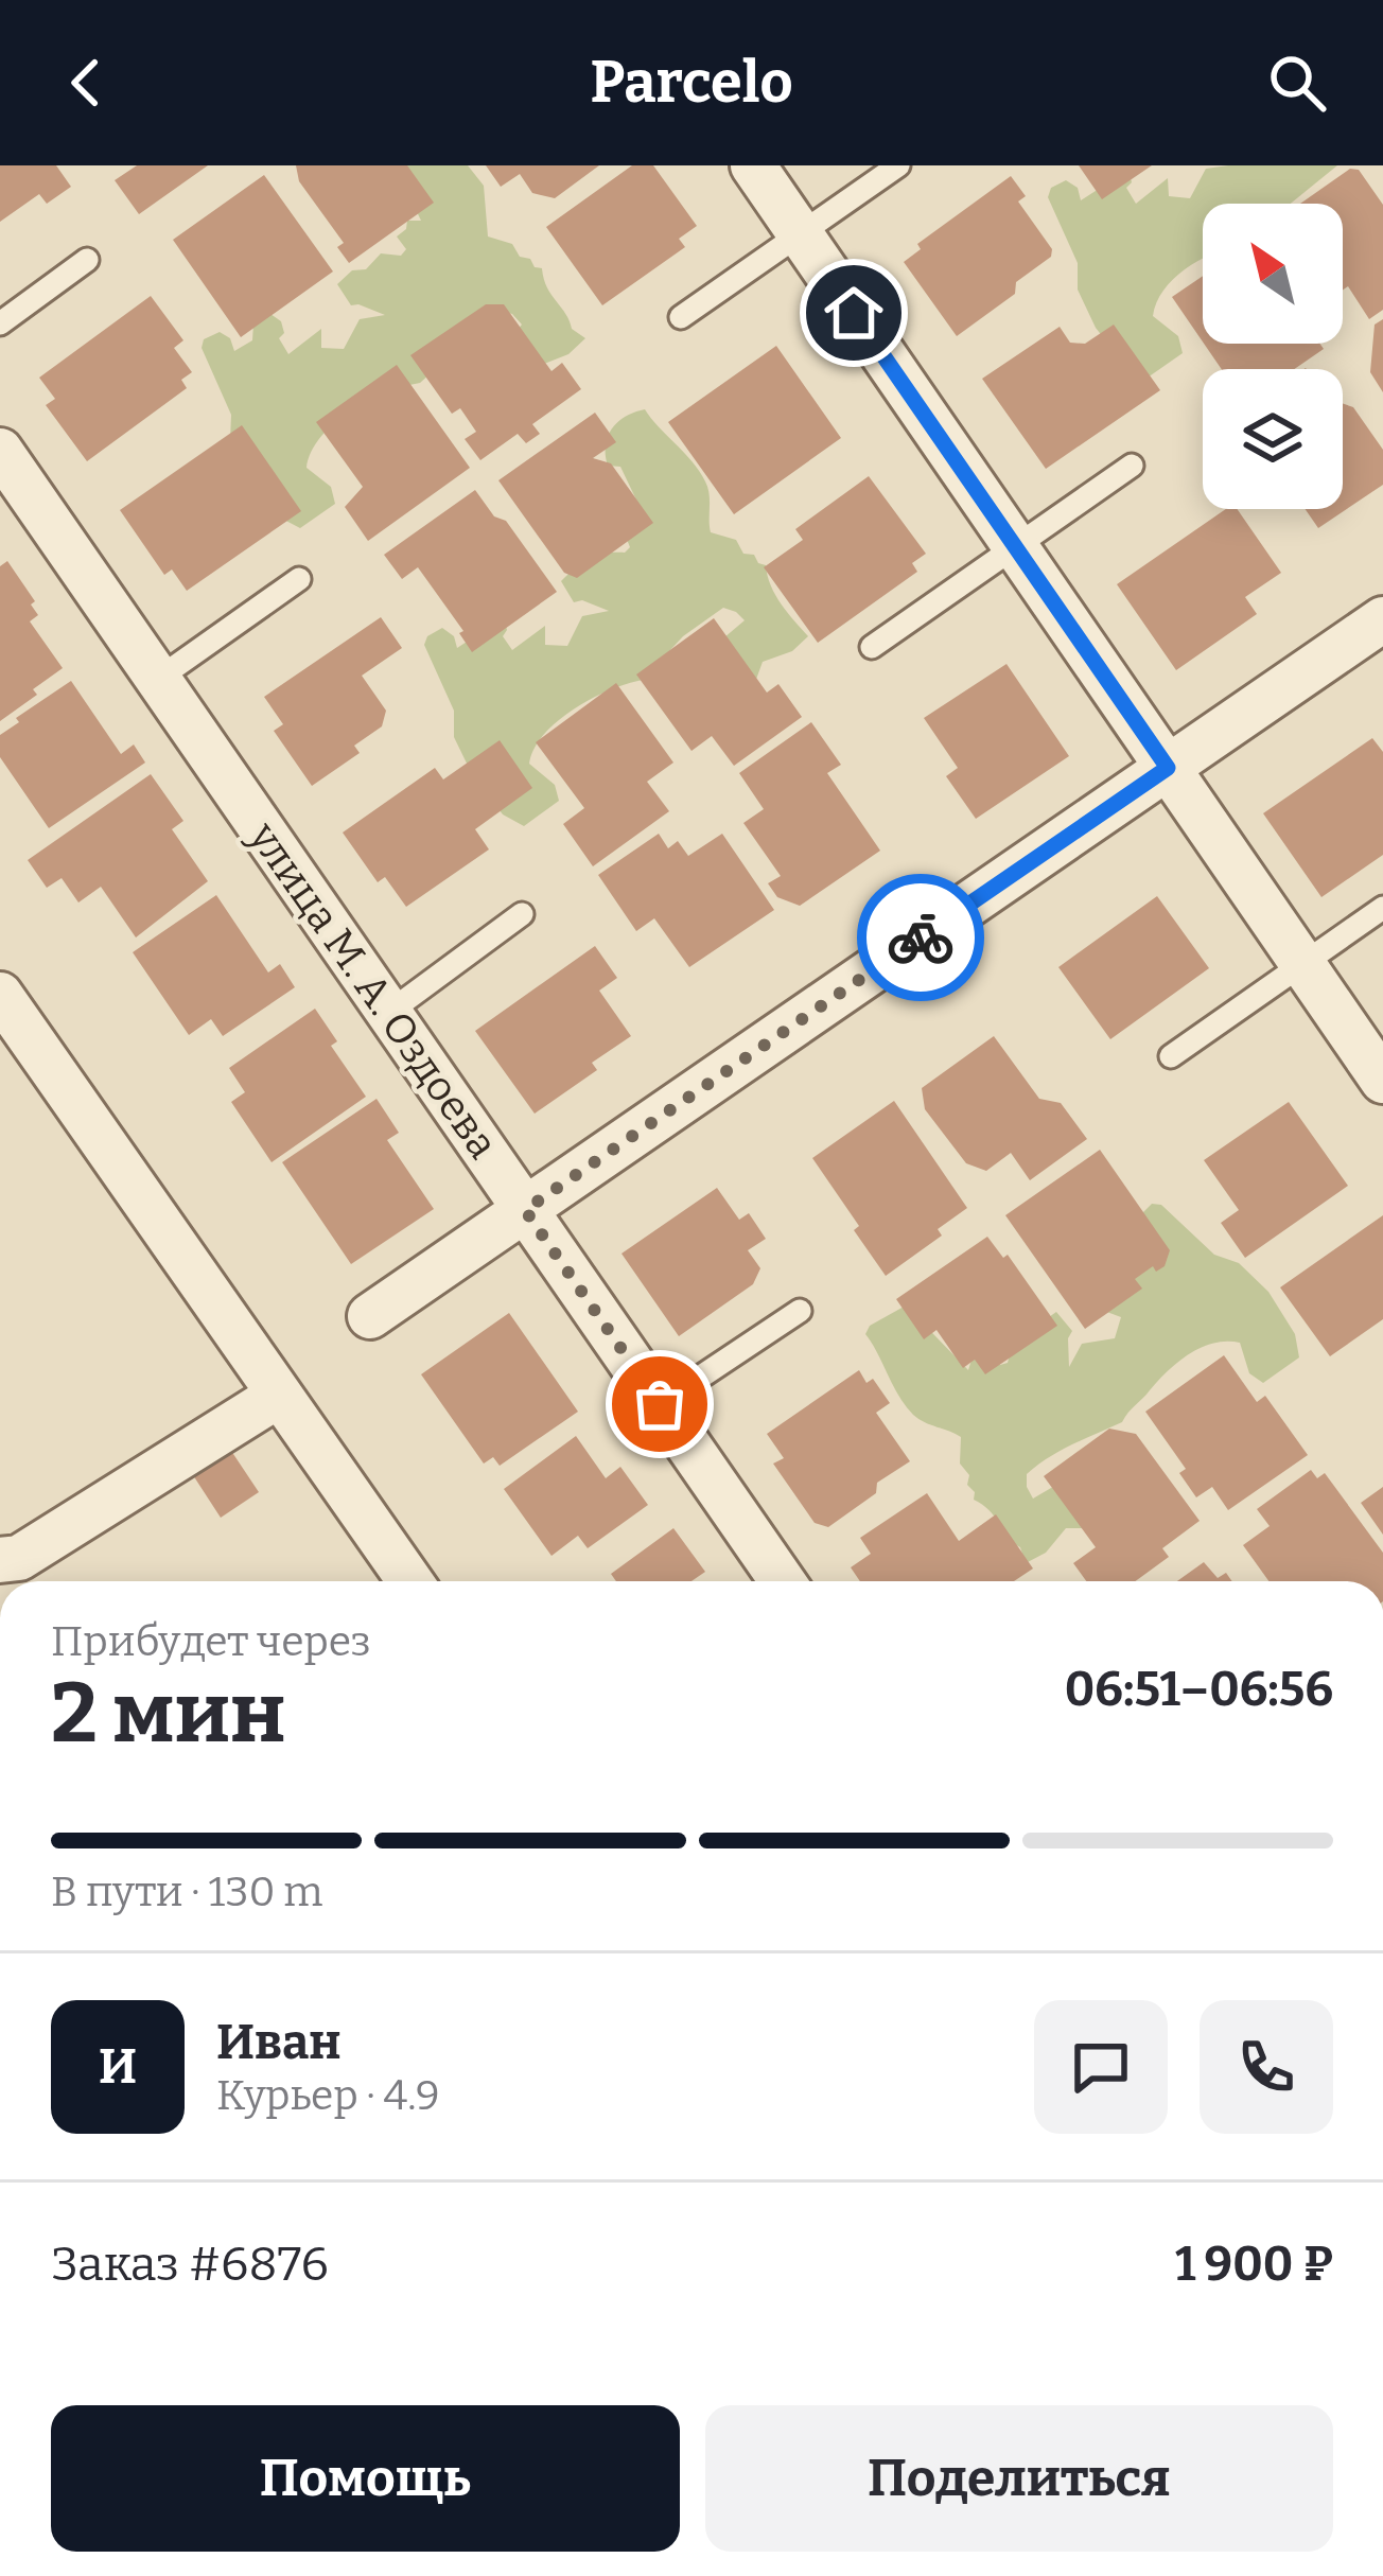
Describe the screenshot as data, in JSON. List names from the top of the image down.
{
  "streets": {
    "street": ["улица М. А. Оздоева"]
  },
  "north": "top left",
  "page": {
    "header": "Parcelo",
    "heading": ["2 мин", "Прибудет через", "06:51–06:56"],
    "panel": [
      "Иван",
      "Курьер · 4.9",
      "Заказ #6876",
      "1 900 ₽"
    ],
    "bar": "В пути · 130 m",
    "round": "И",
    "buttons": ["Помощь", "Поделиться"]
  }
}
